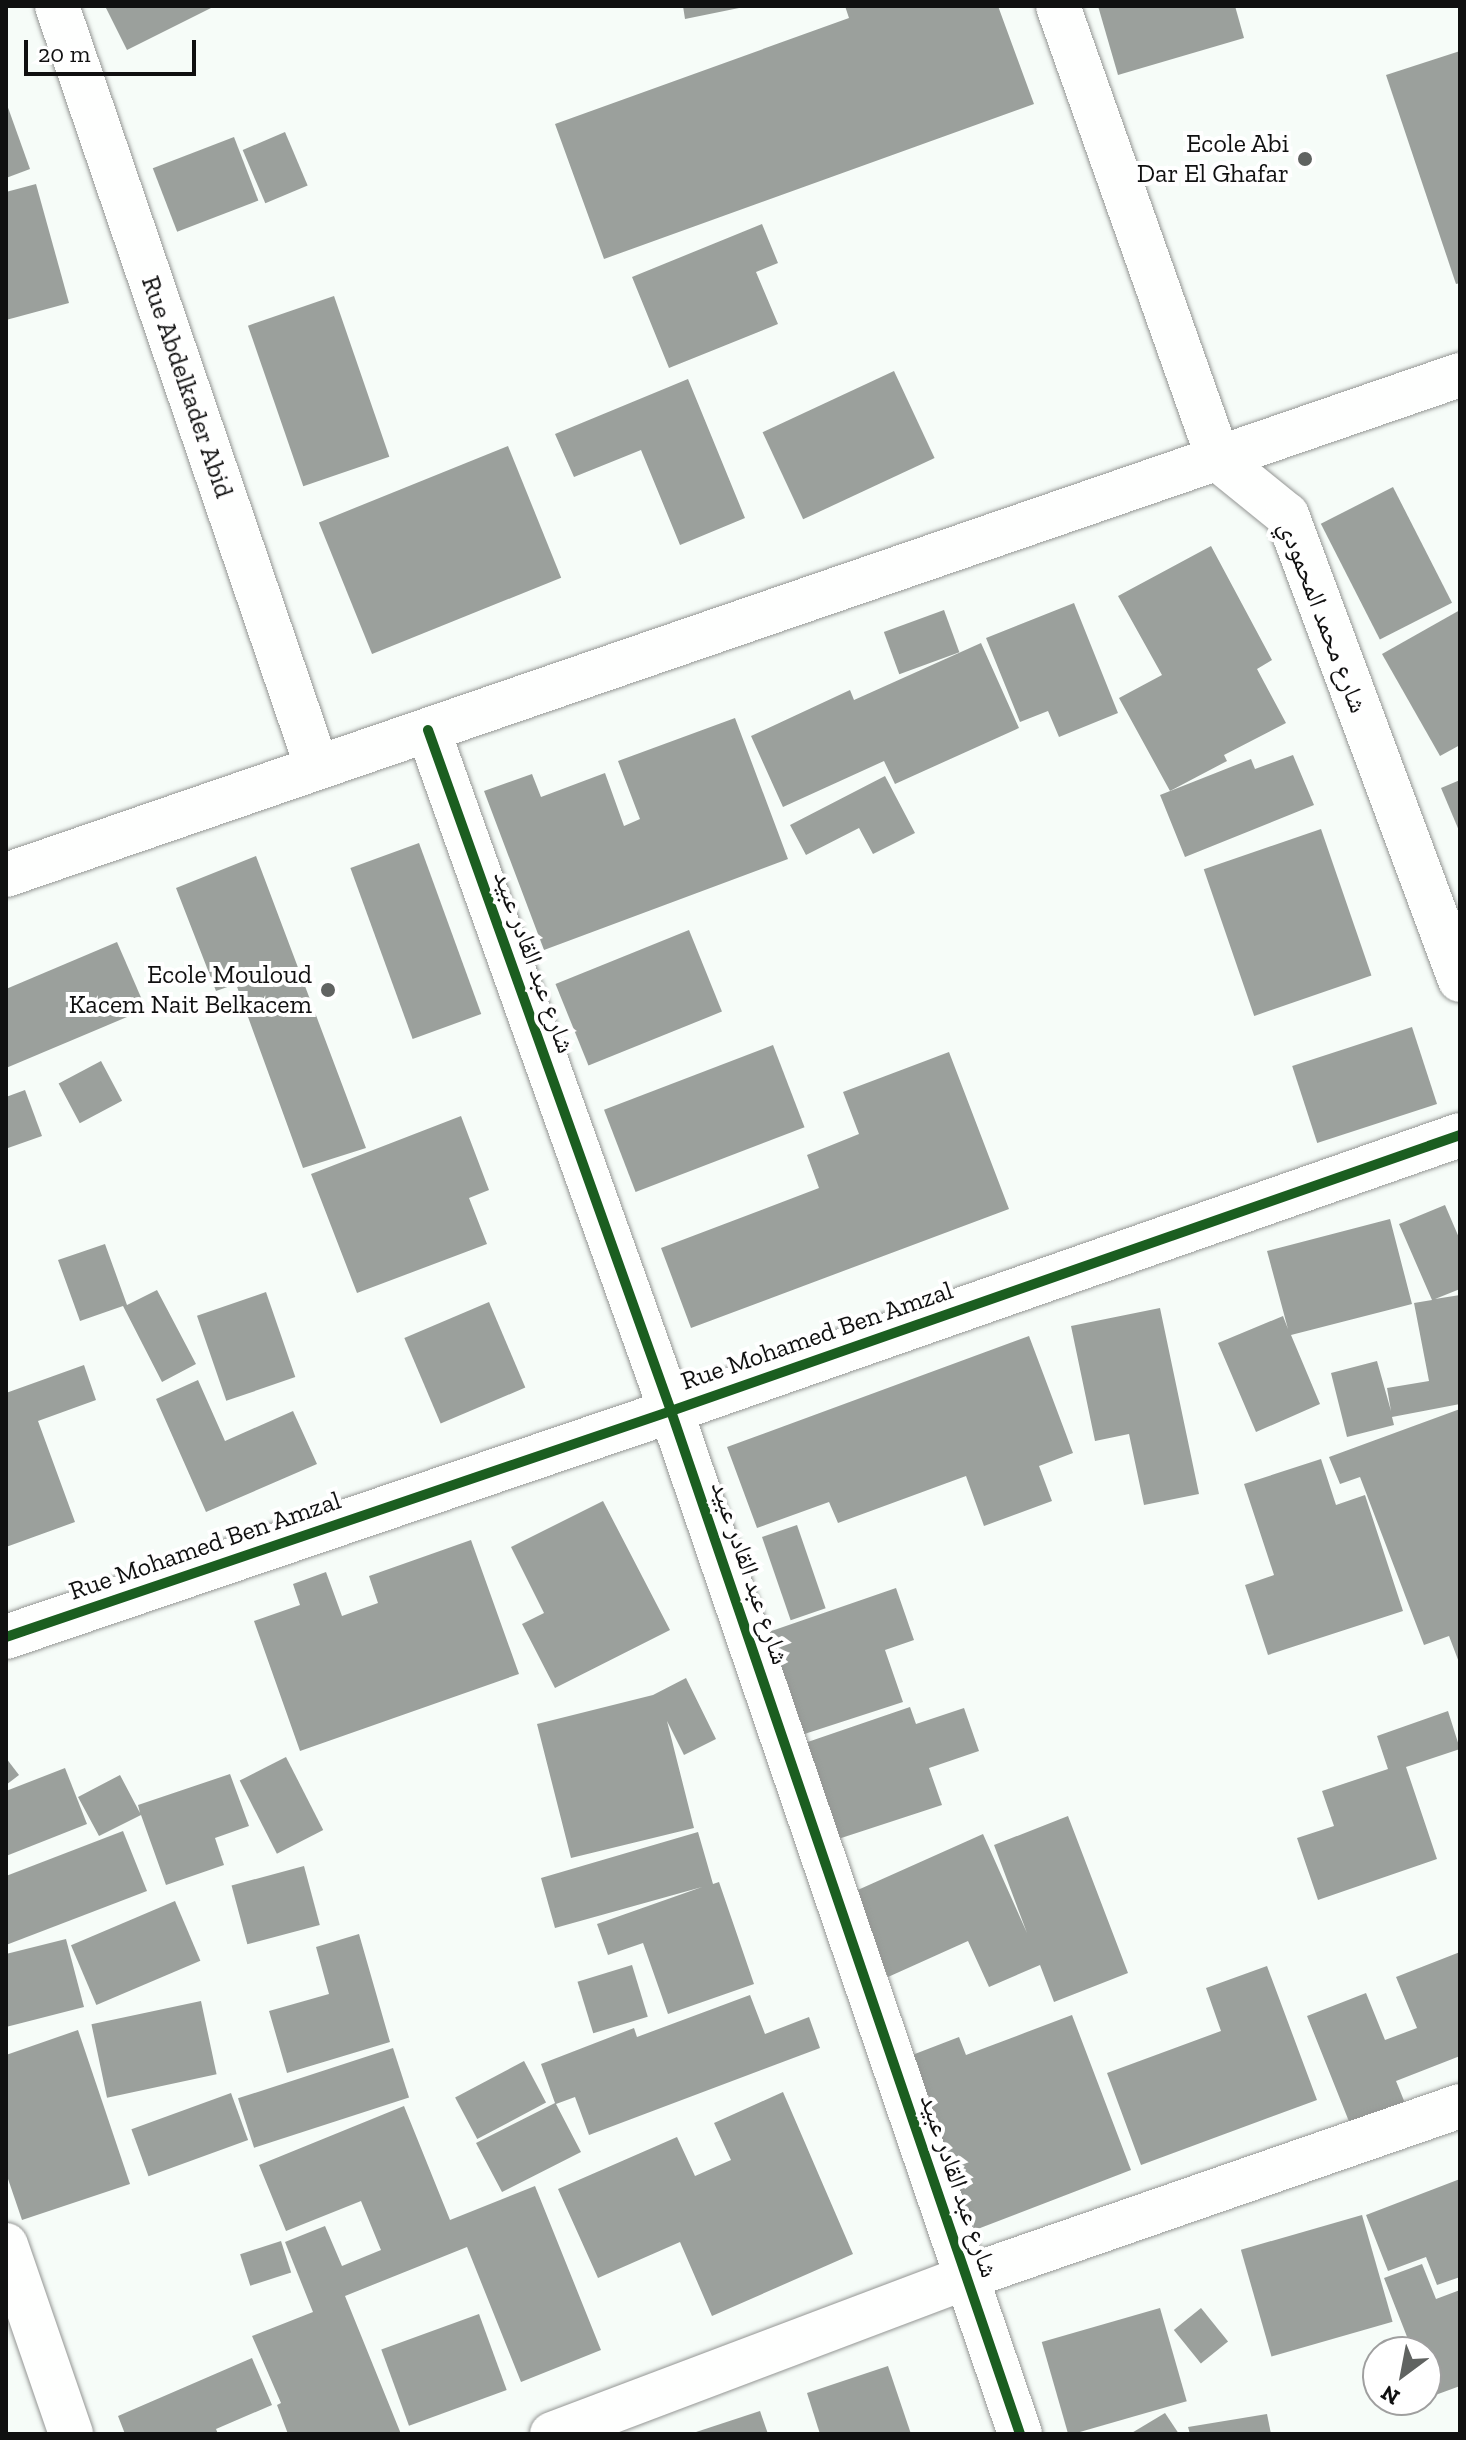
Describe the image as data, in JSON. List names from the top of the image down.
{
  "streets": {
    "street": [
      "Rue Abdelkader Abid",
      "شارع محمد المحمودي",
      "شارع عبد القادر عبيد",
      "Rue Mohamed Ben Amzal"
    ]
  },
  "crossings": [
    ["شارع عبد القادر عبيد", "Rue Mohamed Ben Amzal"]
  ],
  "places": ["Ecole Abi Dar El Ghafar", "Ecole Mouloud Kacem Nait Belkacem"],
  "scale_bar": "20 m",
  "north": "bottom left"
}
